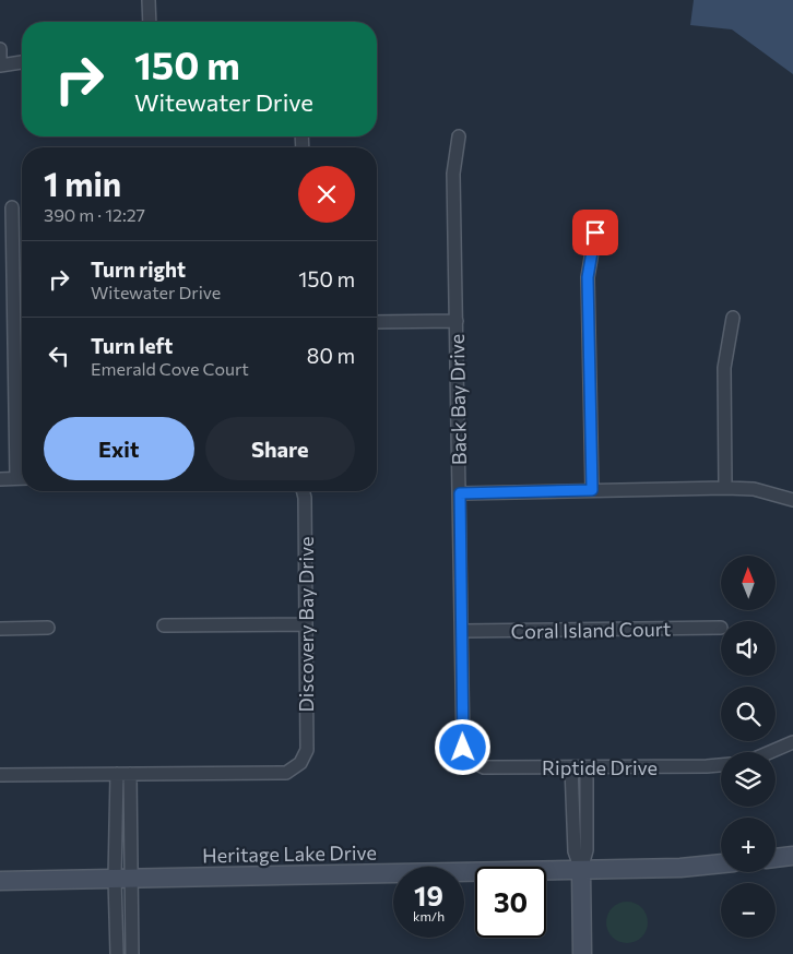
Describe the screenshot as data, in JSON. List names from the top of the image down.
{
  "streets": {
    "street": [
      "Back Bay Drive",
      "Discovery Bay Drive",
      "Coral Island Court",
      "Riptide Drive",
      "Heritage Lake Drive"
    ]
  },
  "crossings": [
    ["Back Bay Drive", "Coral Island Court"],
    ["Back Bay Drive", "Riptide Drive"]
  ],
  "north": "top",
  "page": {
    "turn": ["150 m", "Witewater Drive"],
    "heading": ["1 min", "390 m · 12:27"],
    "list": [
      {
        "name": "Turn right",
        "note": "Witewater Drive",
        "value": "150 m"
      },
      {
        "name": "Turn left",
        "note": "Emerald Cove Court",
        "value": "80 m"
      }
    ],
    "buttons": ["Exit", "Share"],
    "map_buttons": ["+", "−"],
    "speed": "19 km/h",
    "limit": "30"
  }
}
